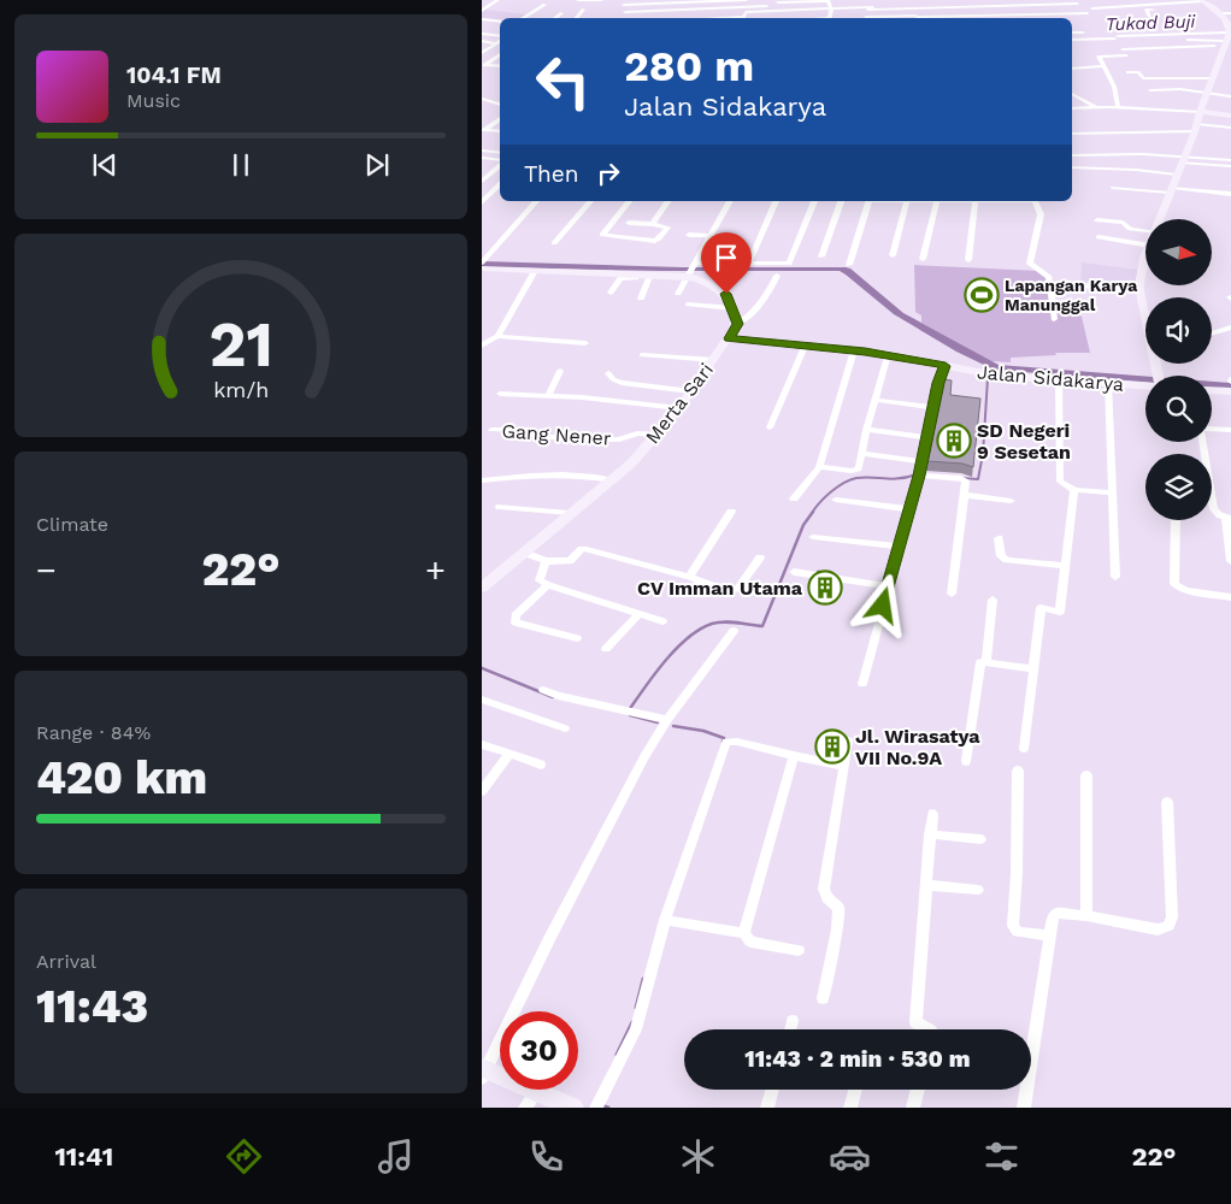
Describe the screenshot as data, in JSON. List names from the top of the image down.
{
  "streets": {
    "street": ["Jalan Sidakarya", "Merta Sari", "Gang Nener"]
  },
  "crossings": [
    ["Jalan Sidakarya", "Merta Sari"],
    ["Merta Sari", "Gang Nener"]
  ],
  "water": ["Tukad Buji"],
  "places": {
    "sports": ["Lapangan Karya Manunggal"],
    "building": ["SD Negeri 9 Sesetan", "CV Imman Utama", "Jl. Wirasatya VII No.9A"]
  },
  "north": "right",
  "page": {
    "turn": ["280 m", "Jalan Sidakarya"],
    "song": ["104.1 FM", "Music"],
    "then": "Then",
    "tile": [
      "Climate",
      ["Range · 84%", "420 km"],
      ["Arrival", "11:43"]
    ],
    "heat": ["−", "22°", "+"],
    "limit": "30",
    "trip": "11:43 · 2 min · 530 m",
    "tabs": ["11:41", "22°"],
    "gauge": ["21", "km/h"]
  }
}
